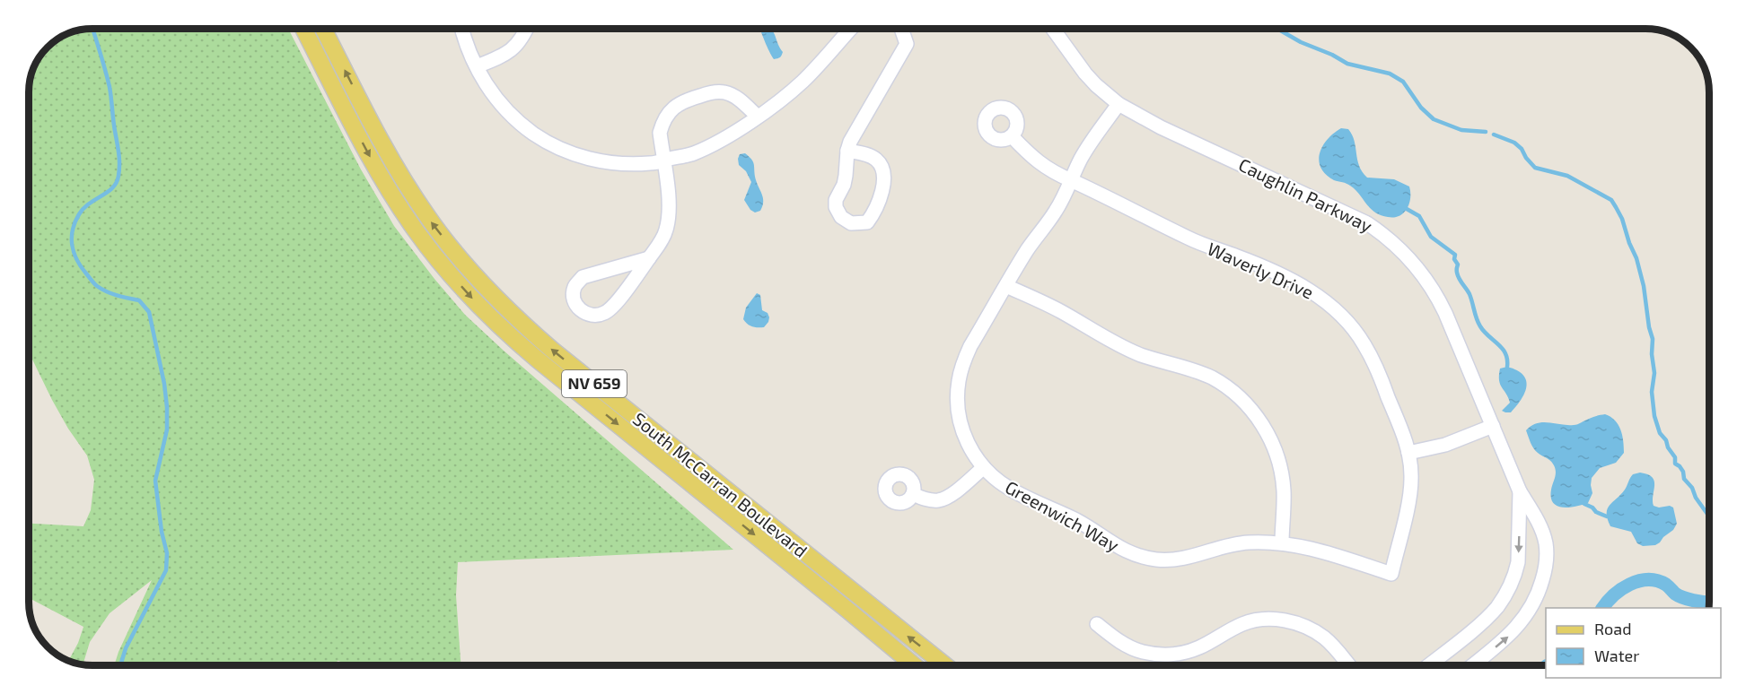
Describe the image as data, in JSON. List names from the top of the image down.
{
  "streets": {
    "main road": ["NV 659", "South McCarran Boulevard"],
    "street": ["Caughlin Parkway", "Waverly Drive", "Greenwich Way"]
  },
  "crossings": [
    ["Caughlin Parkway", "Greenwich Way"],
    ["Waverly Drive", "Greenwich Way"]
  ],
  "legend": ["Road", "Water"]
}
